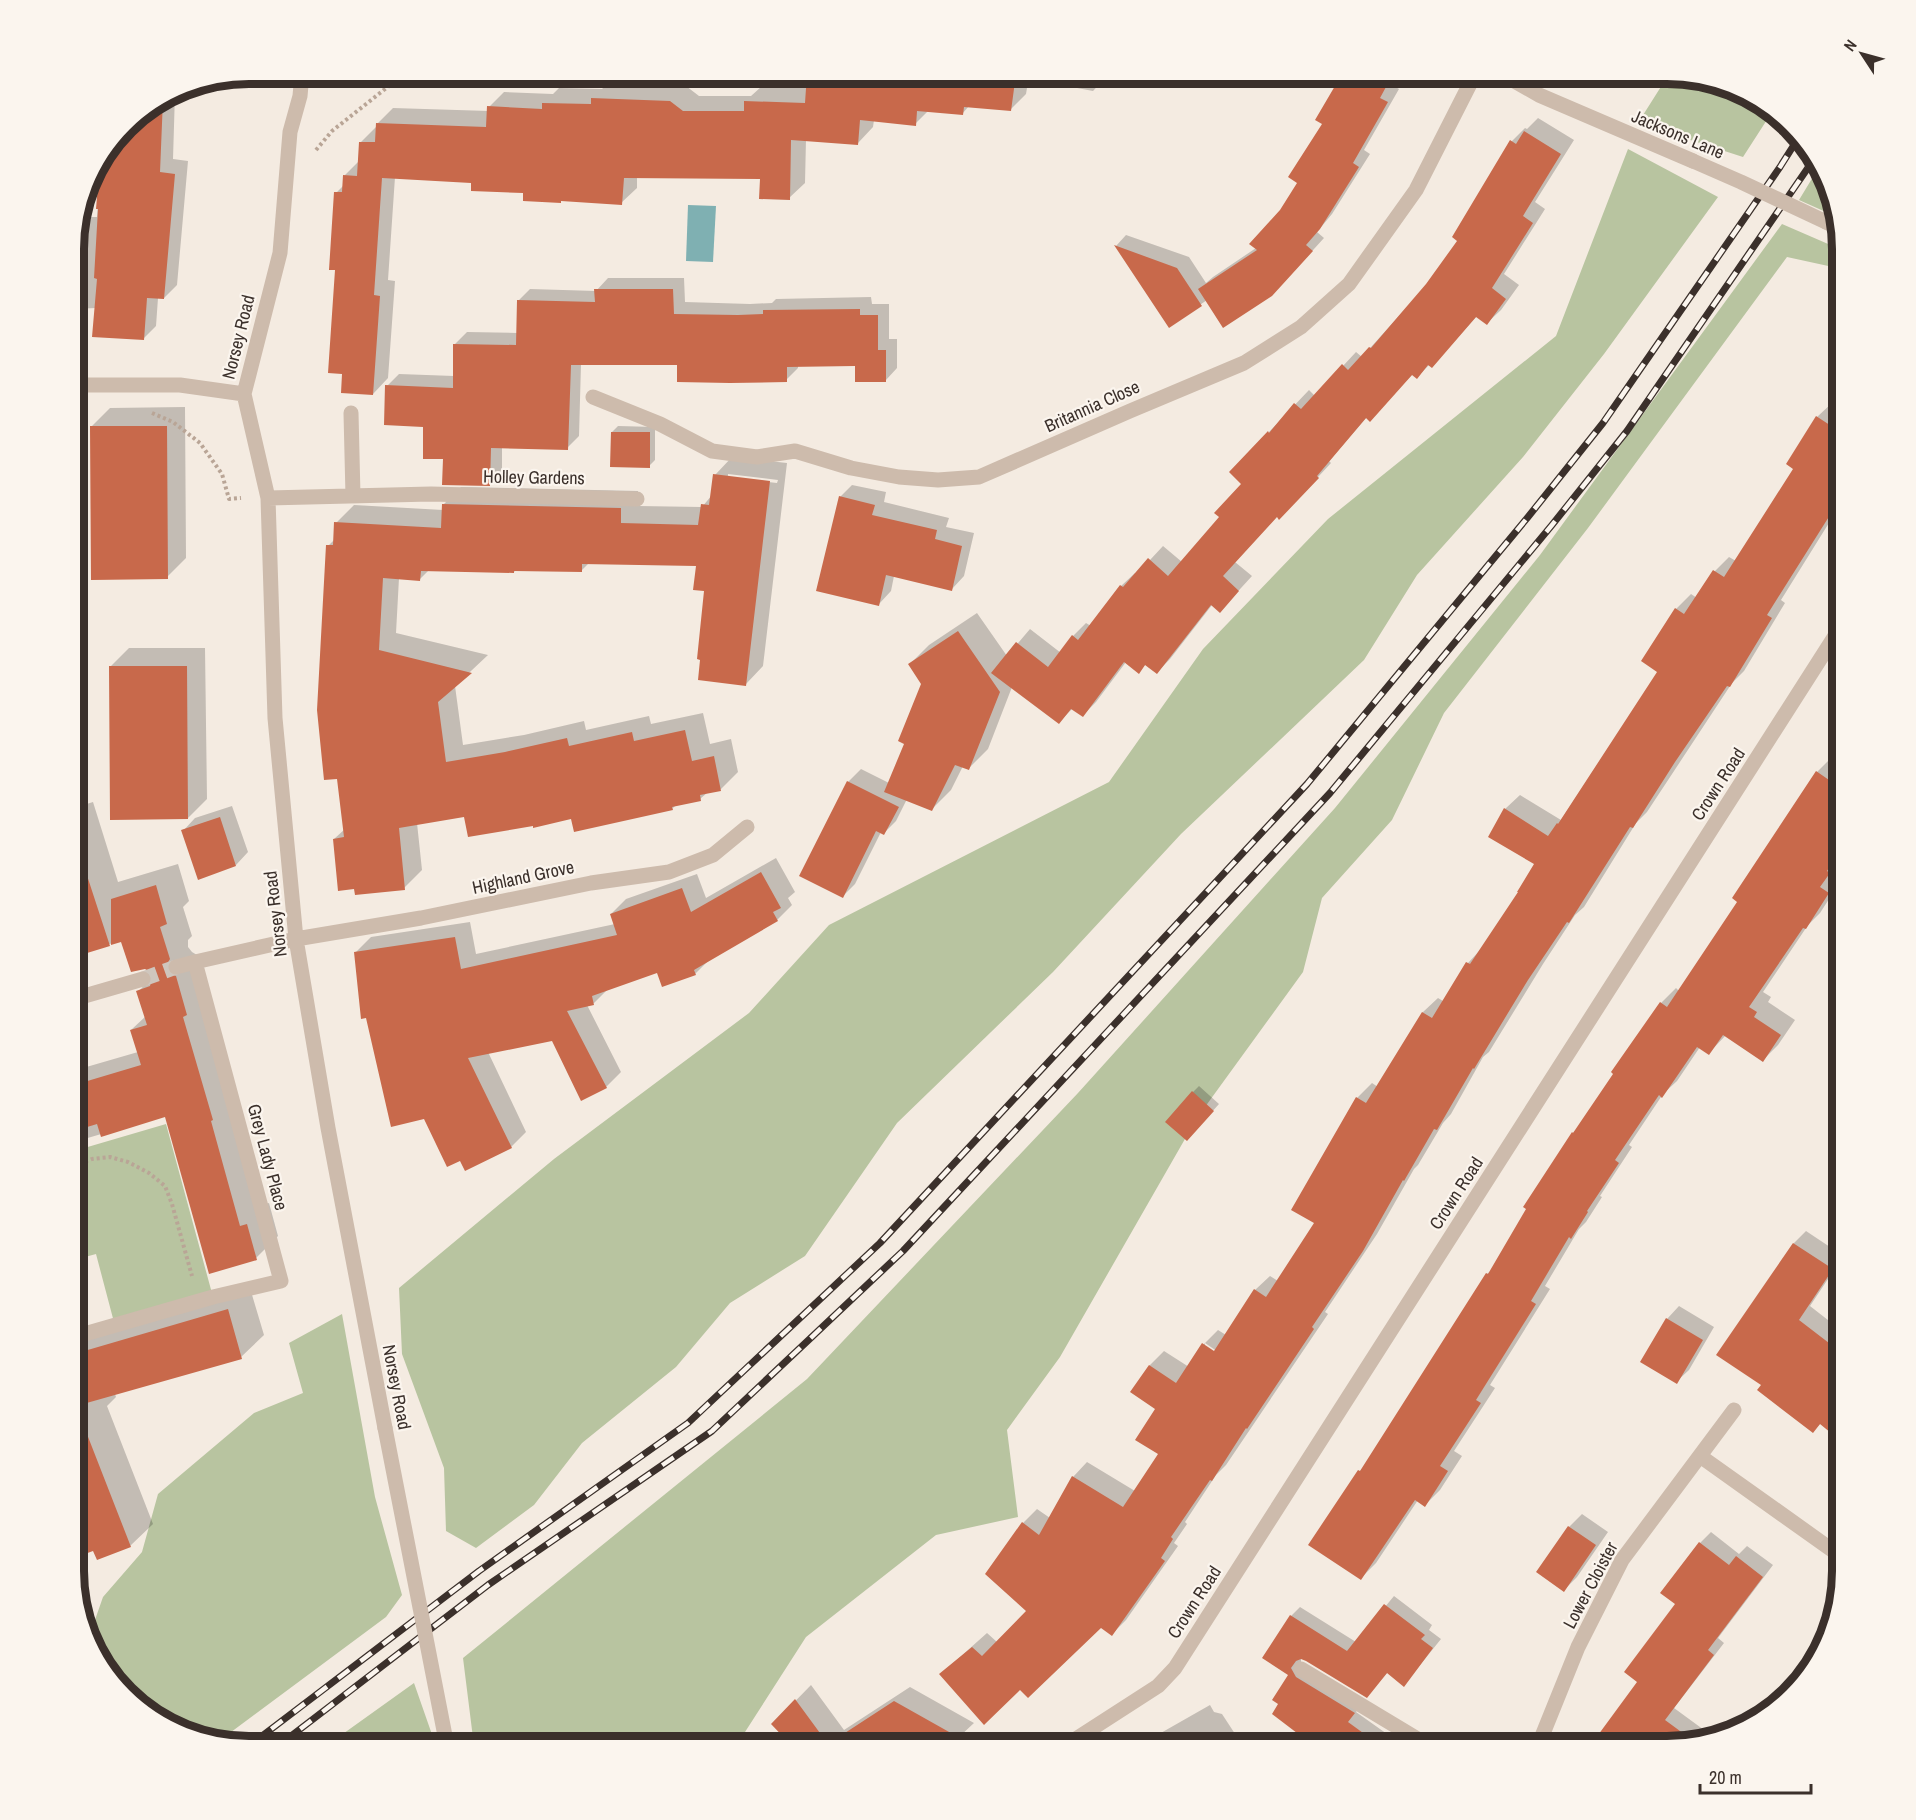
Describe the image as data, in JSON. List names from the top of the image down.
{
  "streets": {
    "street": [
      "Jacksons Lane",
      "Norsey Road",
      "Britannia Close",
      "Holley Gardens",
      "Crown Road",
      "Highland Grove",
      "Grey Lady Place",
      "Lower Cloister"
    ]
  },
  "crossings": [
    ["Norsey Road", "Holley Gardens"],
    ["Norsey Road", "Highland Grove"]
  ],
  "scale_bar": "20 m",
  "north": "top left"
}
